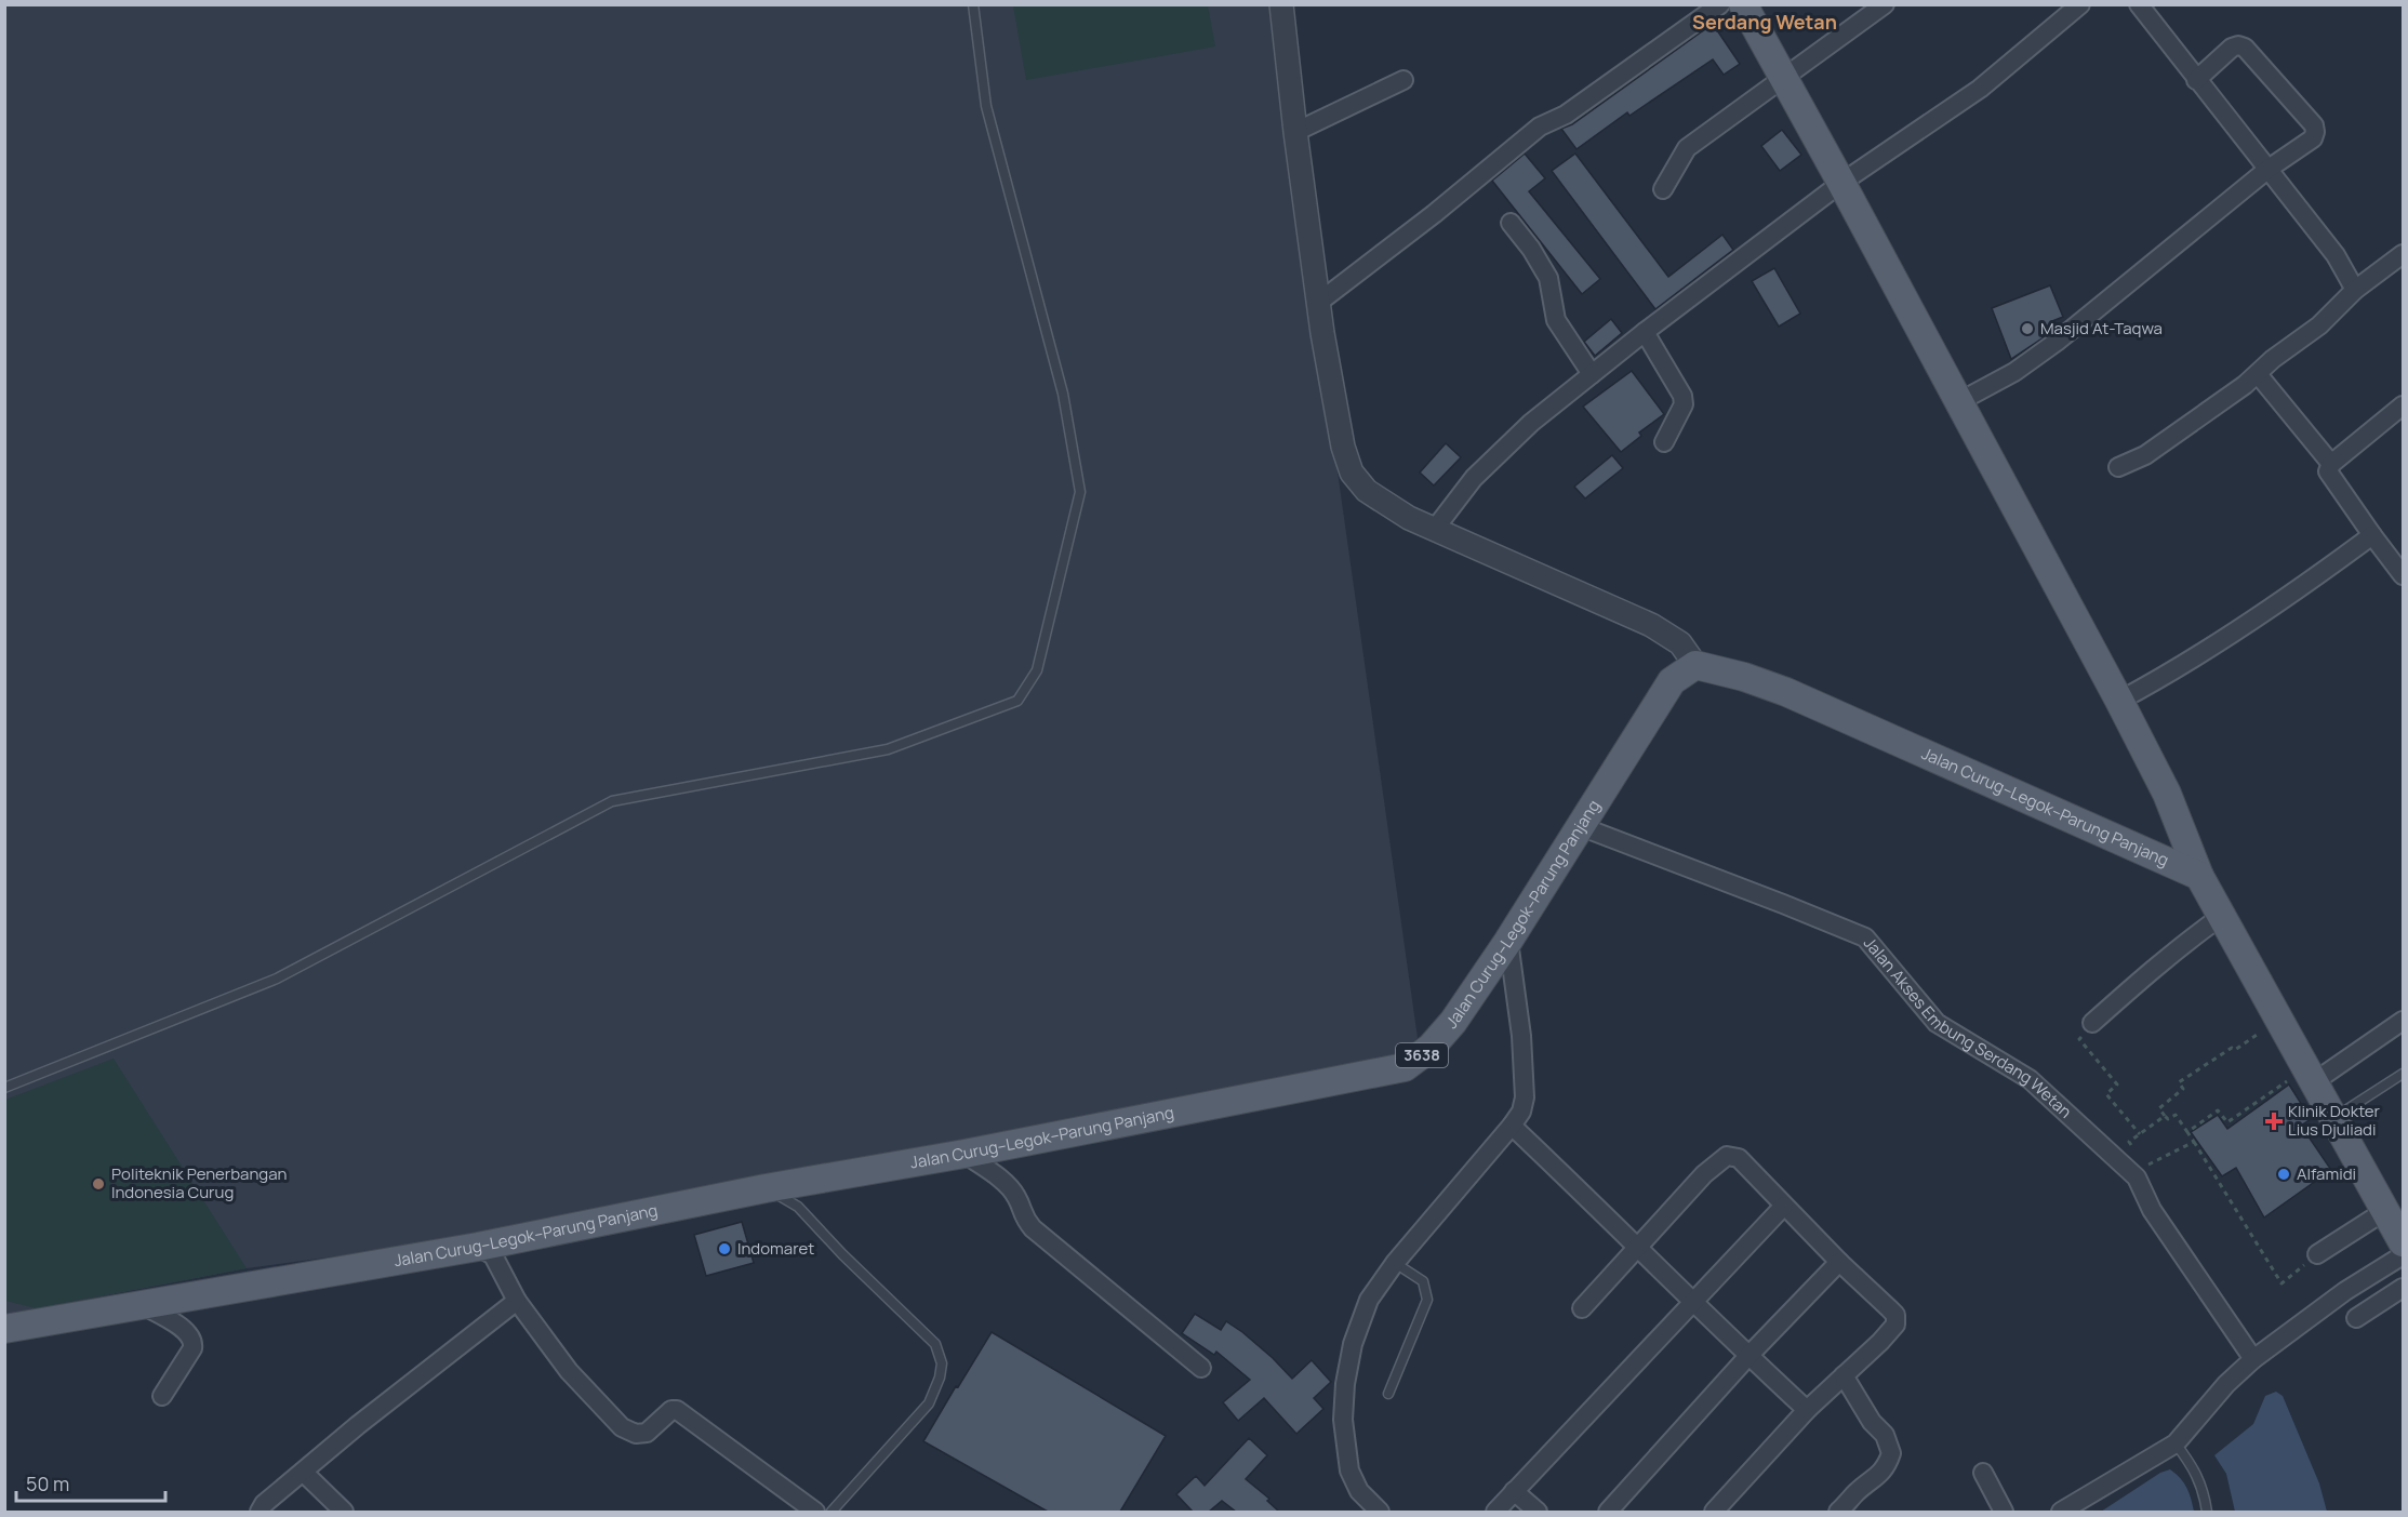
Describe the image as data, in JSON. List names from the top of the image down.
{
  "streets": {
    "main road": ["Jalan Curug–Legok–Parung Panjang", "3638"],
    "street": ["Jalan Akses Embung Serdang Wetan"]
  },
  "crossings": [
    ["Jalan Curug–Legok–Parung Panjang", "Jalan Akses Embung Serdang Wetan"]
  ],
  "districts": ["Serdang Wetan"],
  "places": {
    "other": [
      "Masjid At-Taqwa",
      "Alfamidi",
      "Politeknik Penerbangan Indonesia Curug",
      "Indomaret"
    ],
    "health": ["Klinik Dokter Lius Djuliadi"]
  },
  "scale_bar": "50 m"
}
